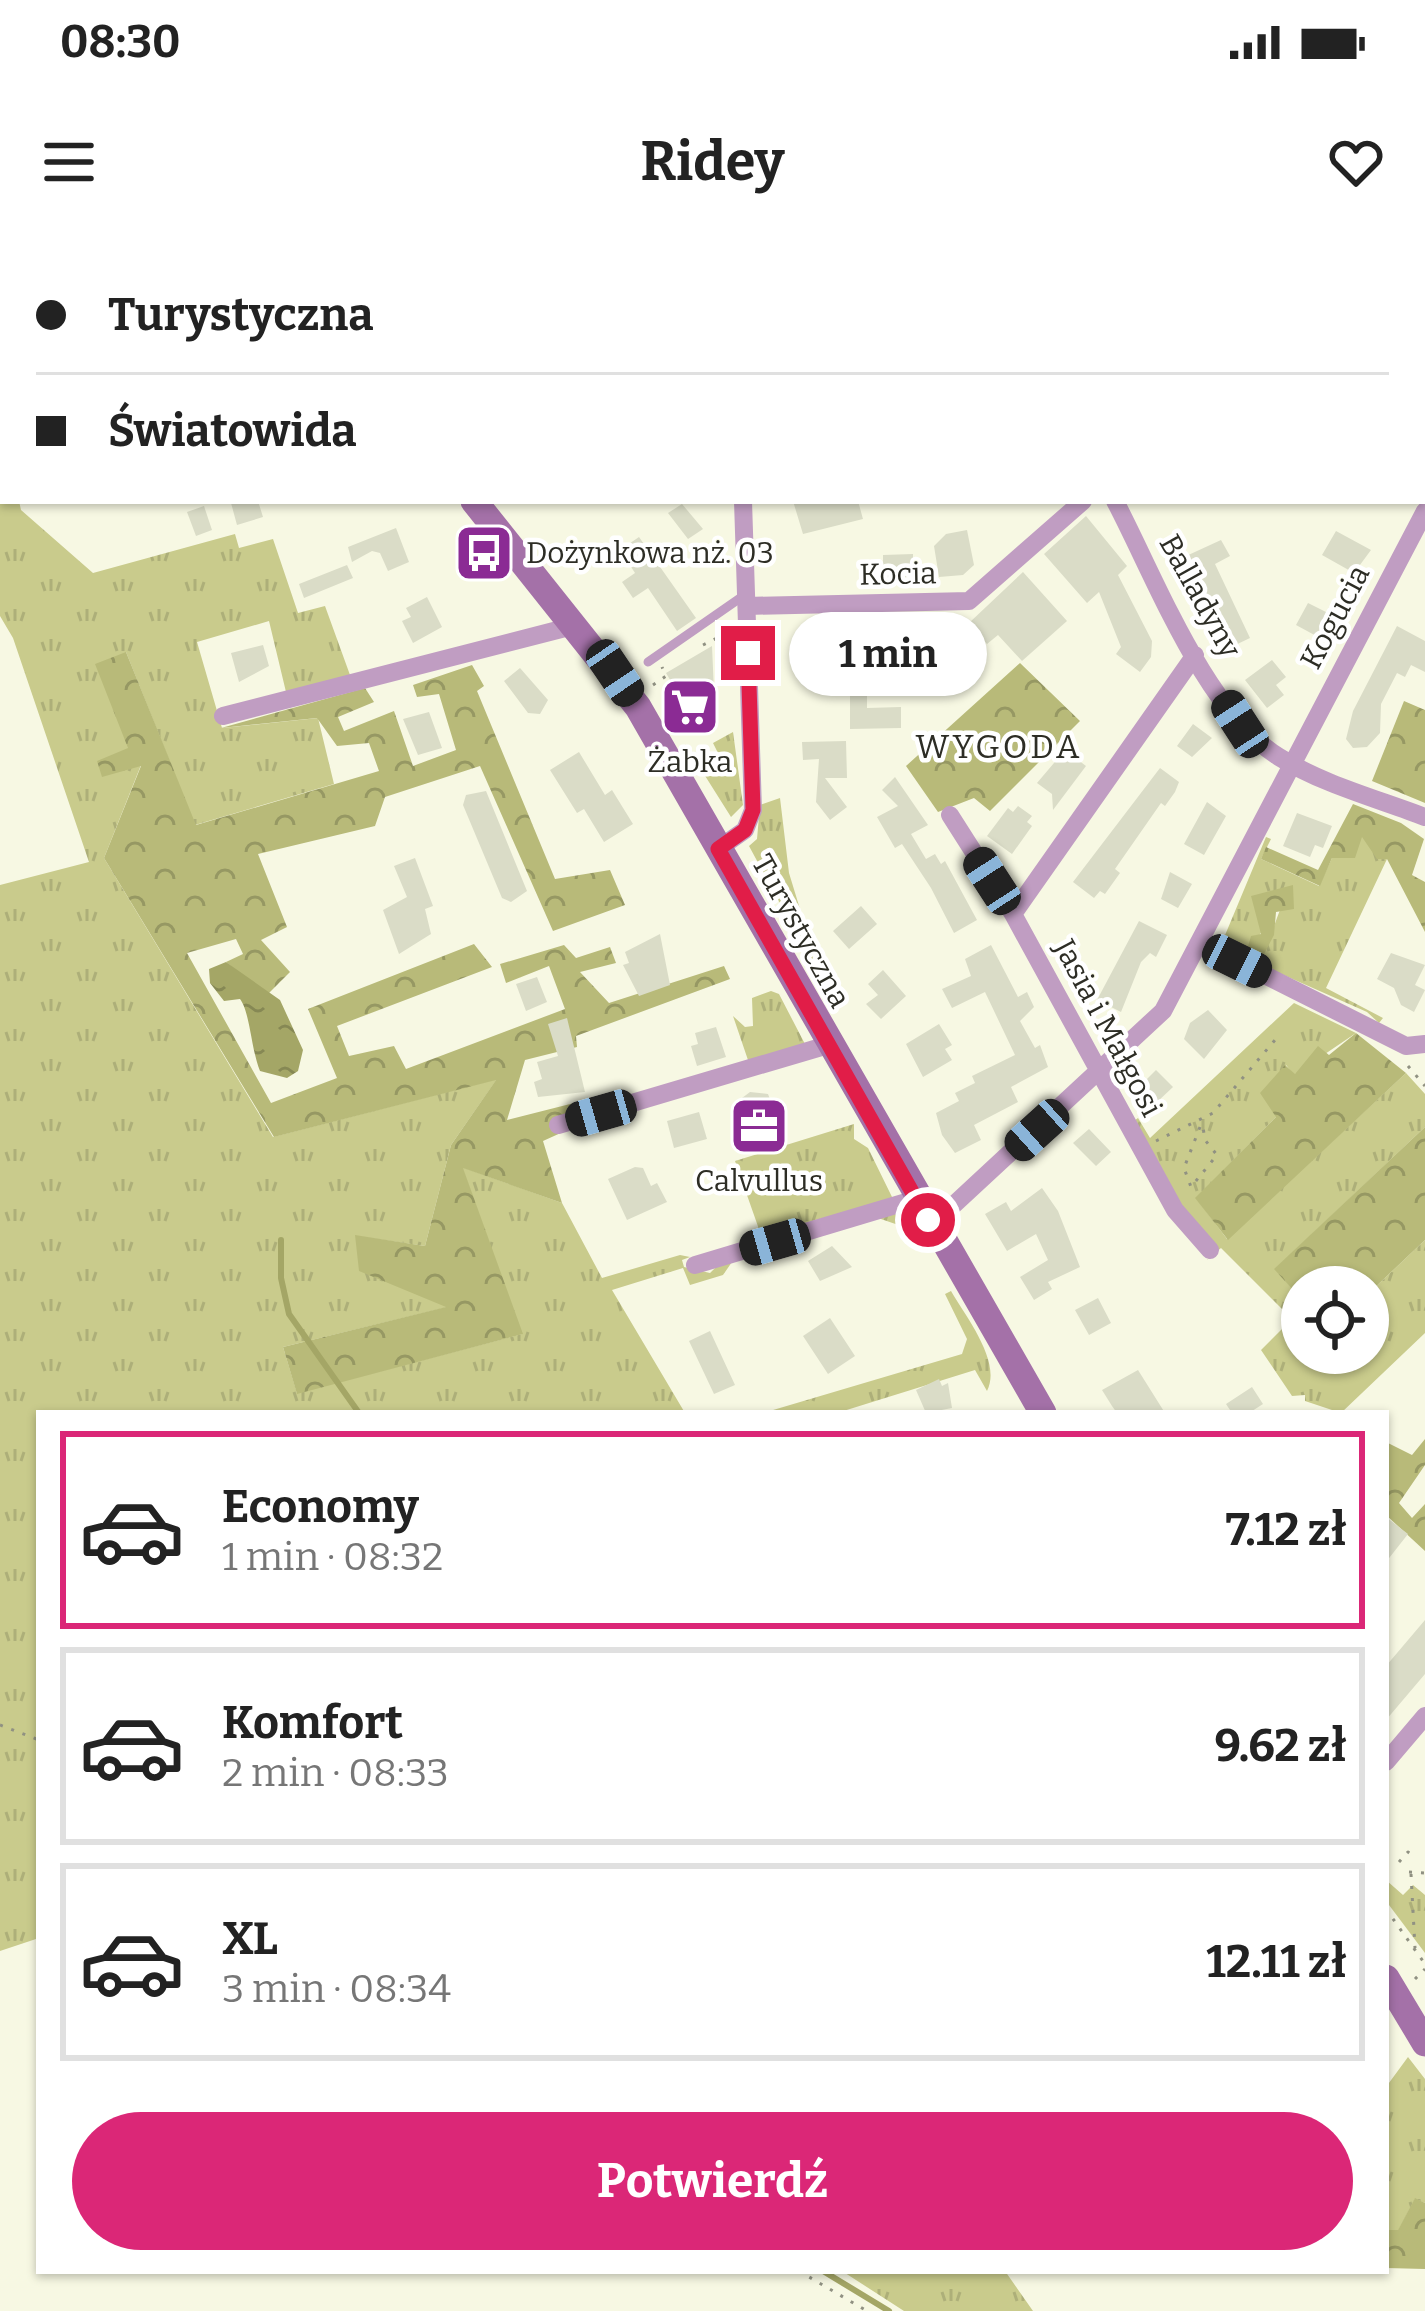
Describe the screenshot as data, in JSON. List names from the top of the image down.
{
  "streets": {
    "main road": ["Turystyczna"],
    "street": [
      "Kocia",
      "Balladyny",
      "Kogucia",
      "Jasia i Małgosi"
    ]
  },
  "crossings": [
    ["Balladyny", "Kogucia"],
    ["Kogucia", "Turystyczna"],
    ["Kogucia", "Jasia i Małgosi"]
  ],
  "districts": ["WYGODA"],
  "places": {
    "bus stop": ["Dożynkowa nż. 03"],
    "supermarket": ["Żabka"],
    "office": ["Calvullus"]
  },
  "page": {
    "status": "08:30",
    "header": "Ridey",
    "banner": ["Turystyczna", "Światowida"],
    "bubble": "1 min",
    "list": [
      {
        "name": "Economy",
        "note": "1 min · 08:32",
        "value": "7.12 zł"
      },
      {
        "name": "Komfort",
        "note": "2 min · 08:33",
        "value": "9.62 zł"
      },
      {
        "name": "XL",
        "note": "3 min · 08:34",
        "value": "12.11 zł"
      }
    ],
    "buttons": "Potwierdź"
  }
}
